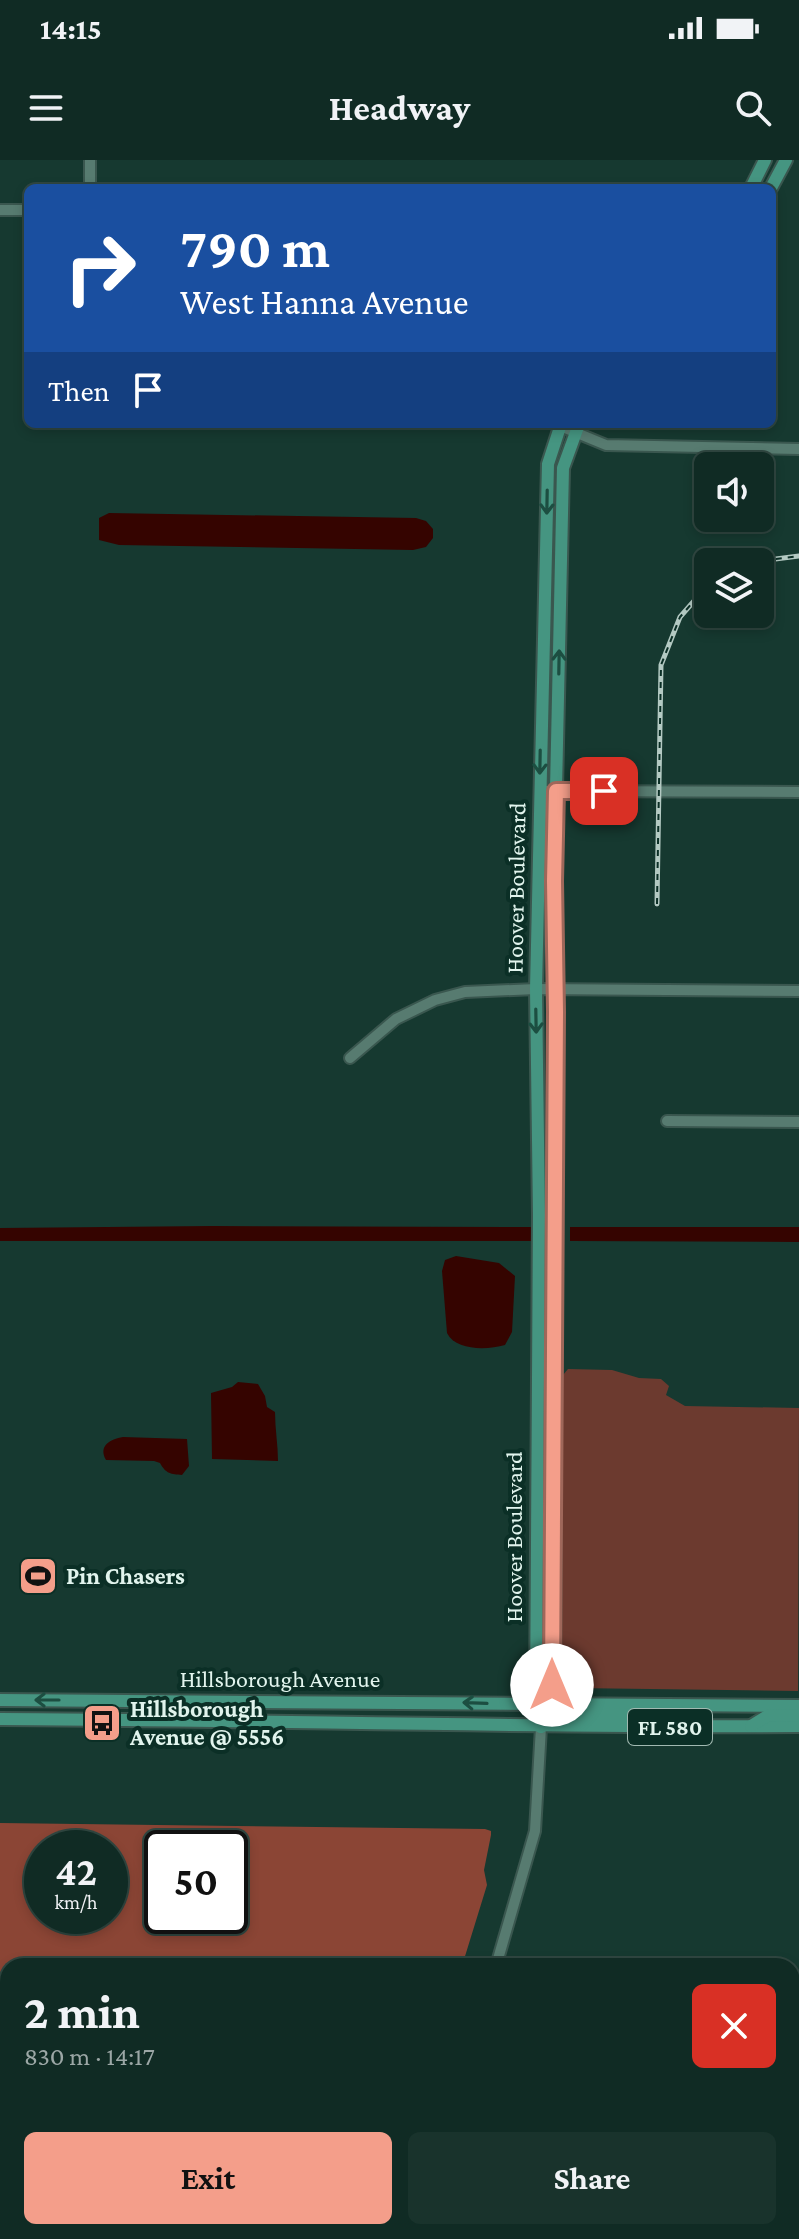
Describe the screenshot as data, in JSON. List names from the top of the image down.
{
  "streets": {
    "main road": ["Hoover Boulevard", "Hillsborough Avenue", "FL 580"]
  },
  "crossings": [
    ["Hoover Boulevard", "Hillsborough Avenue"]
  ],
  "places": {
    "sports": ["Pin Chasers"],
    "bus stop": ["Hillsborough Avenue @ 5556"]
  },
  "page": {
    "status": "14:15",
    "header": "Headway",
    "turn": ["790 m", "West Hanna Avenue"],
    "then": "Then",
    "speed": "42 km/h",
    "limit": "50",
    "heading": ["2 min", "830 m · 14:17"],
    "buttons": ["Exit", "Share"]
  }
}
